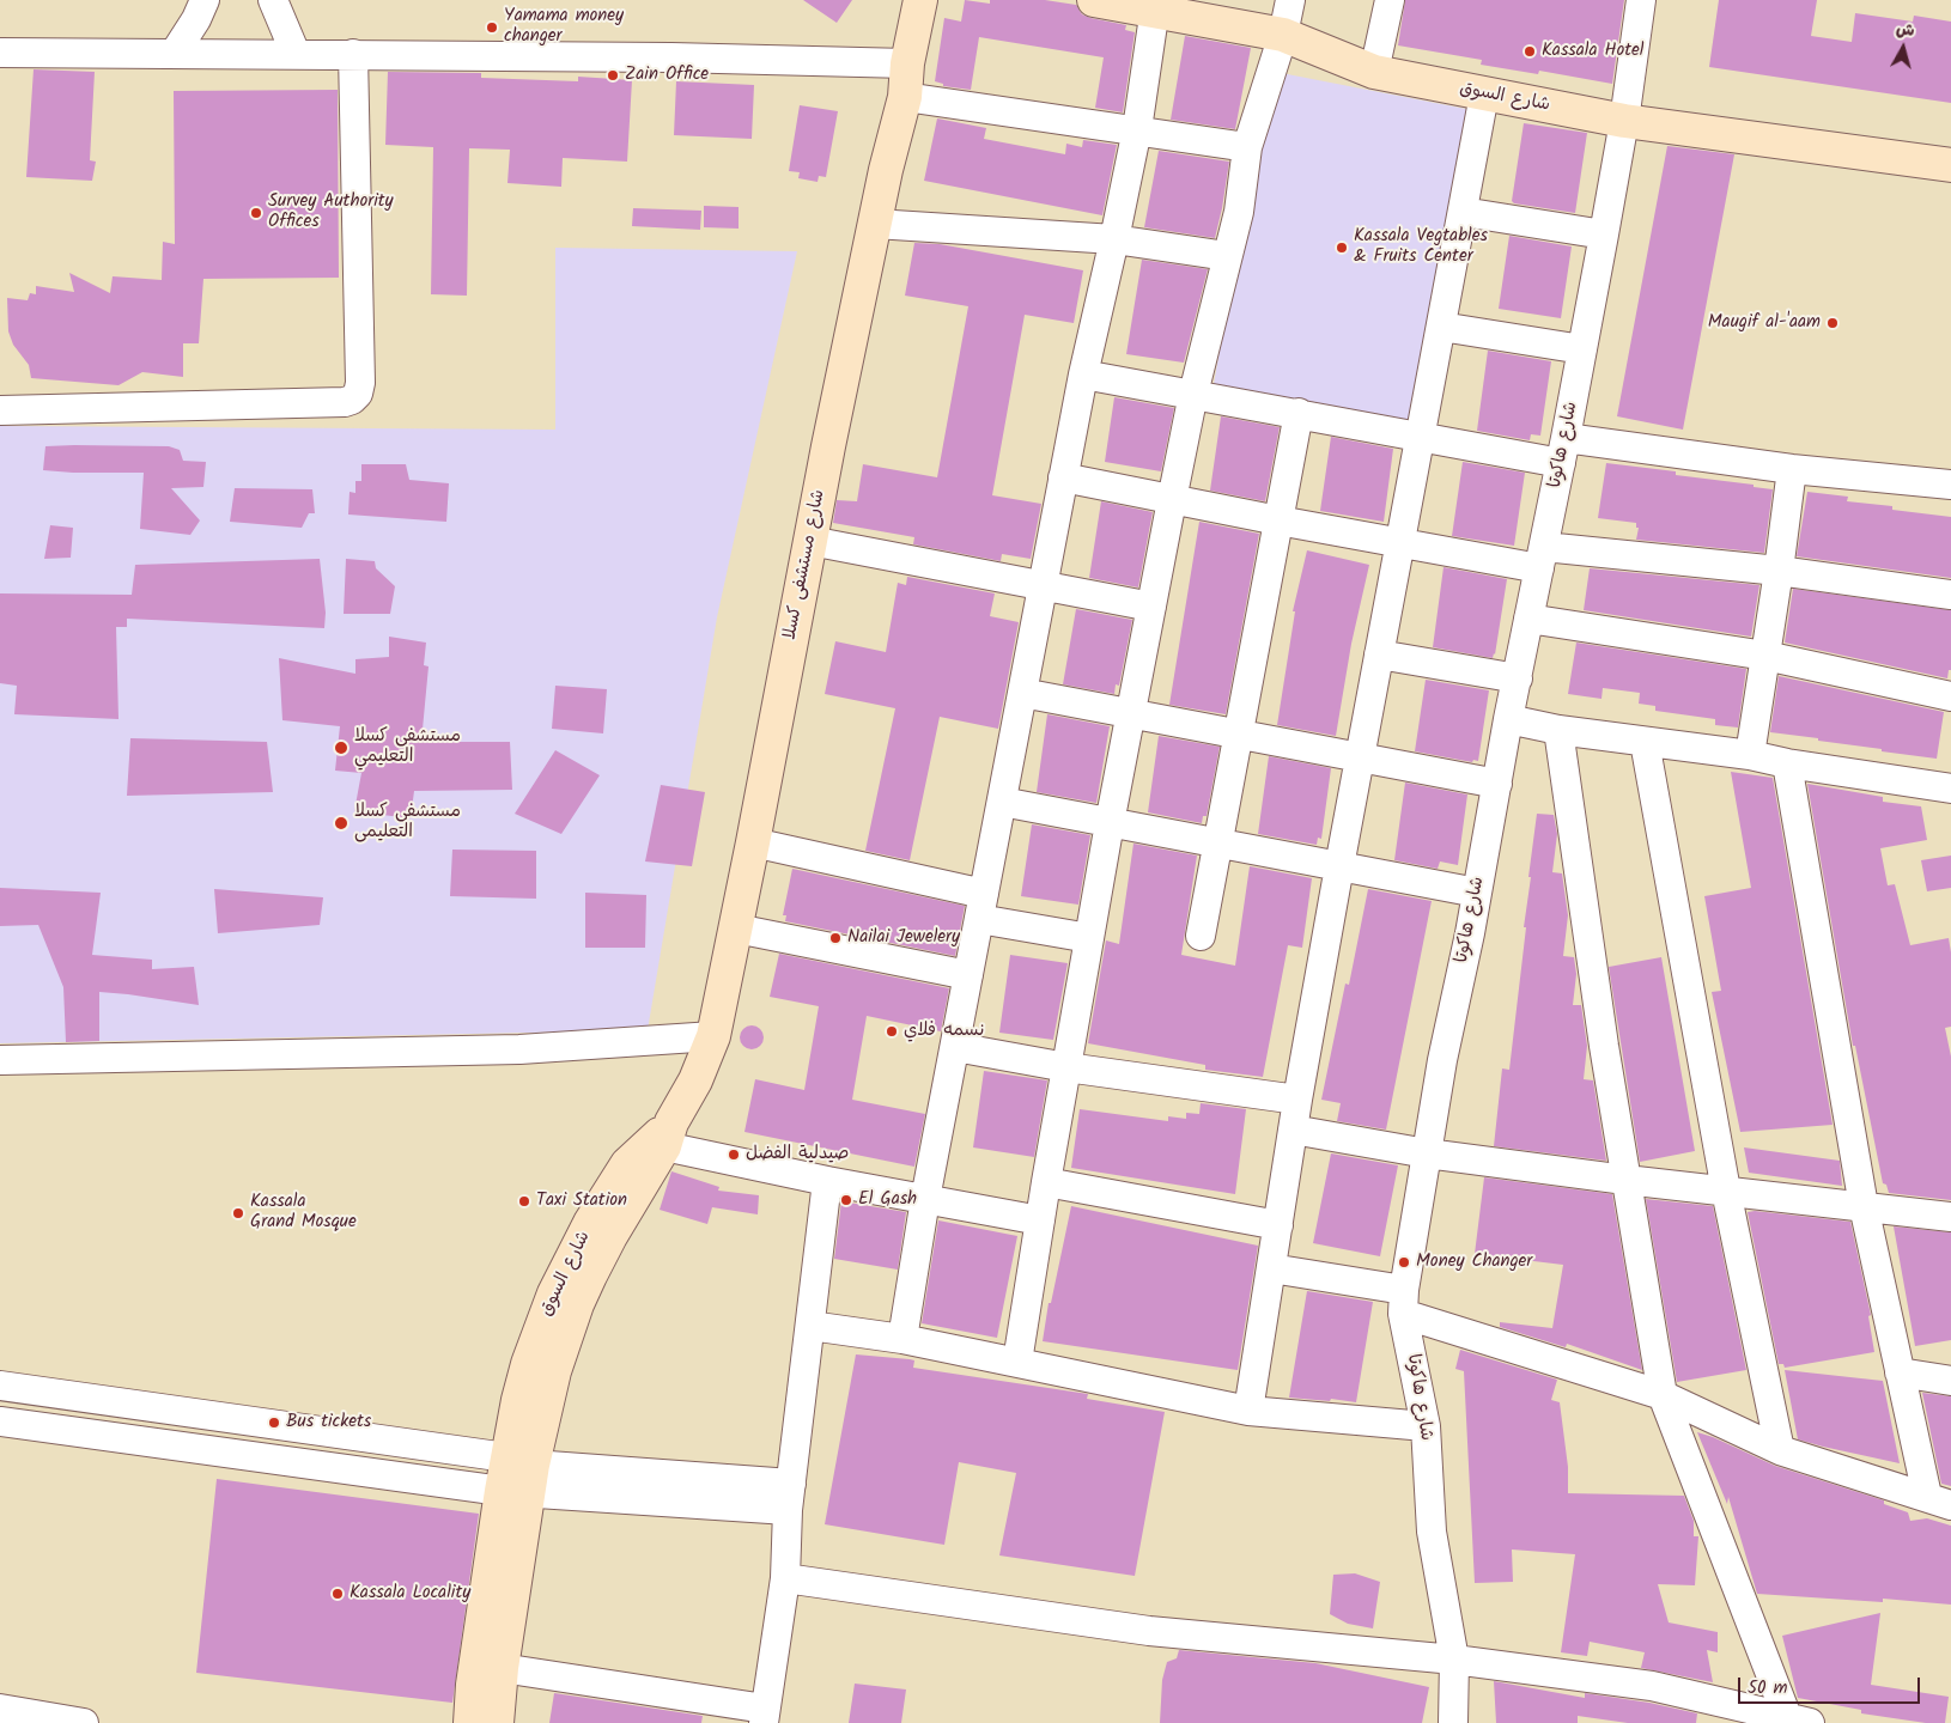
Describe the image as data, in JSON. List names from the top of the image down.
{
  "streets": {
    "main road": ["شارع السوق", "شارع مستشفى كسلا"],
    "street": ["شارع هاكوتا"]
  },
  "crossings": [
    ["شارع السوق", "شارع هاكوتا"],
    ["شارع السوق", "شارع مستشفى كسلا"]
  ],
  "places": [
    "Yamama money changer",
    "Kassala Hotel",
    "Zain Office",
    "Survey Authority Offices",
    "Kassala Vegtables & Fruits Center",
    "Maugif al-'aam",
    "مستشفى كسلا التعليمي",
    "مستشفى كسلا التعليمى",
    "Nailai Jewelery",
    "نسمه فلاي",
    "صيدلية الفضل",
    "El Gash",
    "Taxi Station",
    "Kassala Grand Mosque",
    "Money Changer",
    "Bus tickets",
    "Kassala Locality"
  ],
  "scale_bar": "50 m",
  "north": "top"
}
